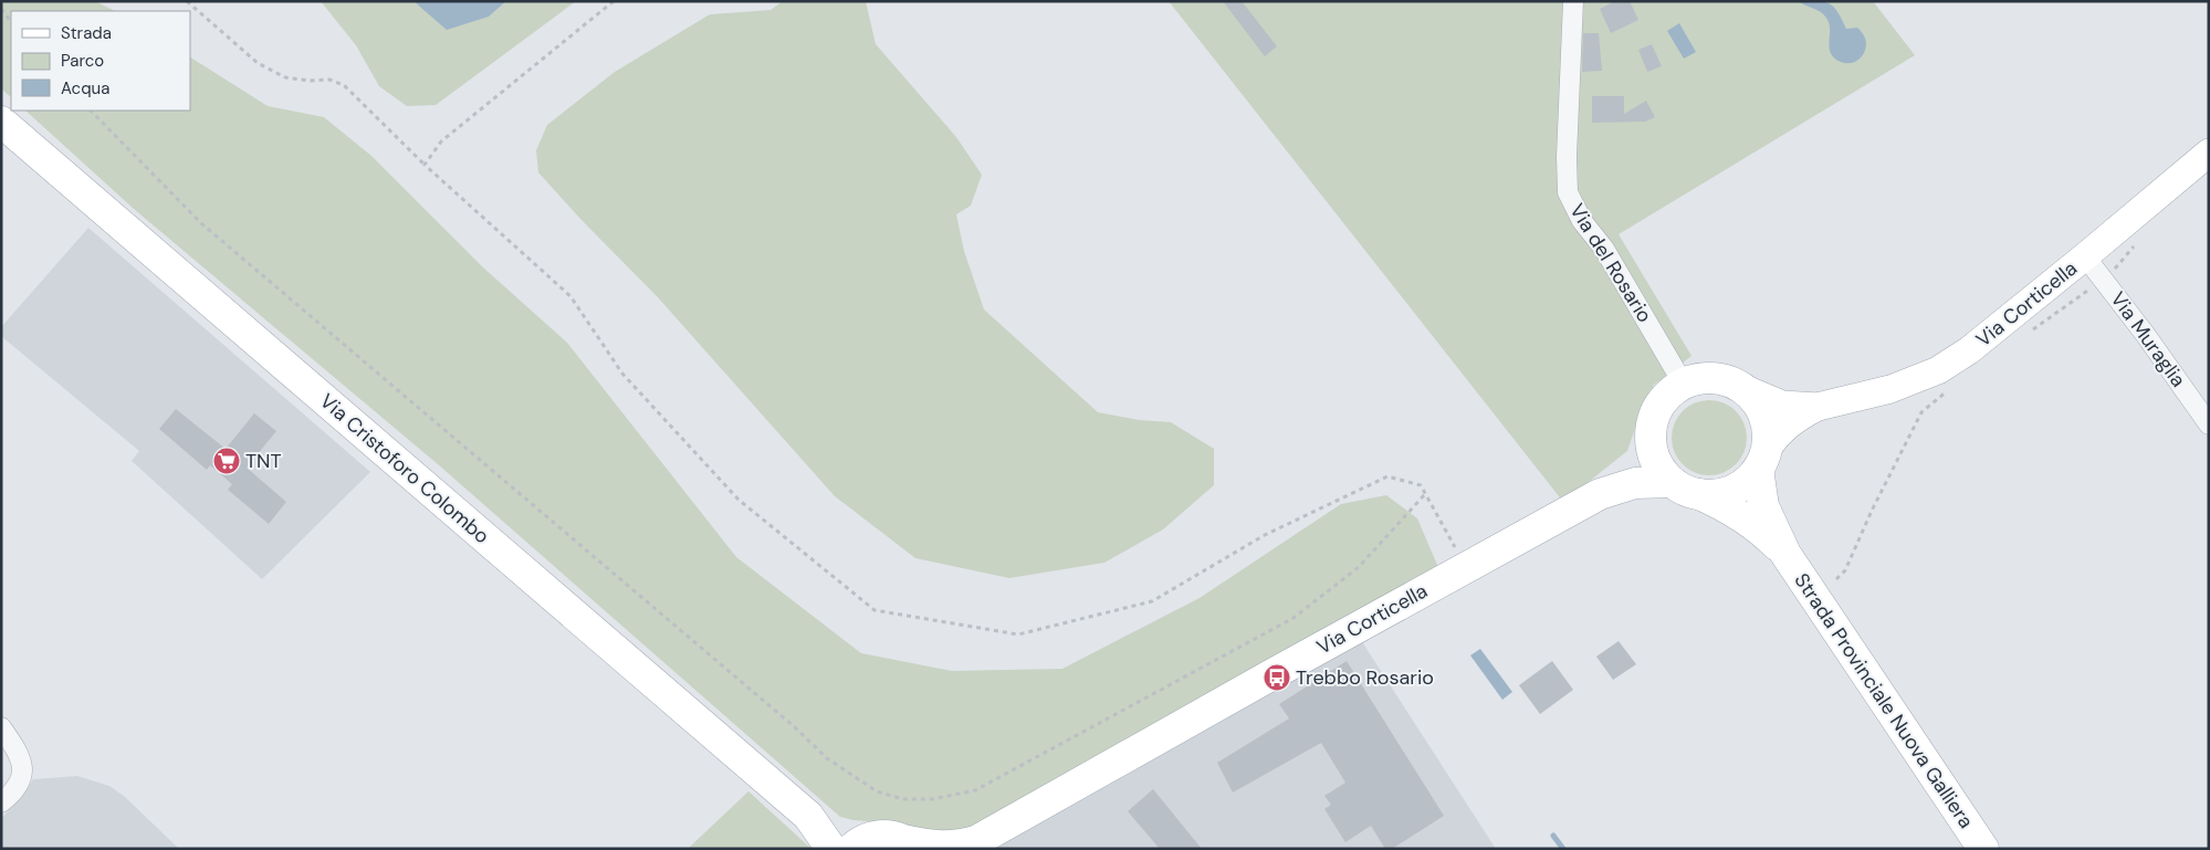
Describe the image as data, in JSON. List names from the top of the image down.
{
  "streets": {
    "main road": ["Via Corticella", "Via Cristoforo Colombo", "Strada Provinciale Nuova Galliera"],
    "street": ["Via del Rosario", "Via Muraglia"]
  },
  "crossings": [
    ["Via del Rosario", "Via Corticella"],
    ["Via Corticella", "Via Muraglia"],
    ["Via Corticella", "Via Cristoforo Colombo"]
  ],
  "places": {
    "supermarket": ["TNT"],
    "bus stop": ["Trebbo Rosario"]
  },
  "legend": ["Strada", "Parco", "Acqua"]
}
